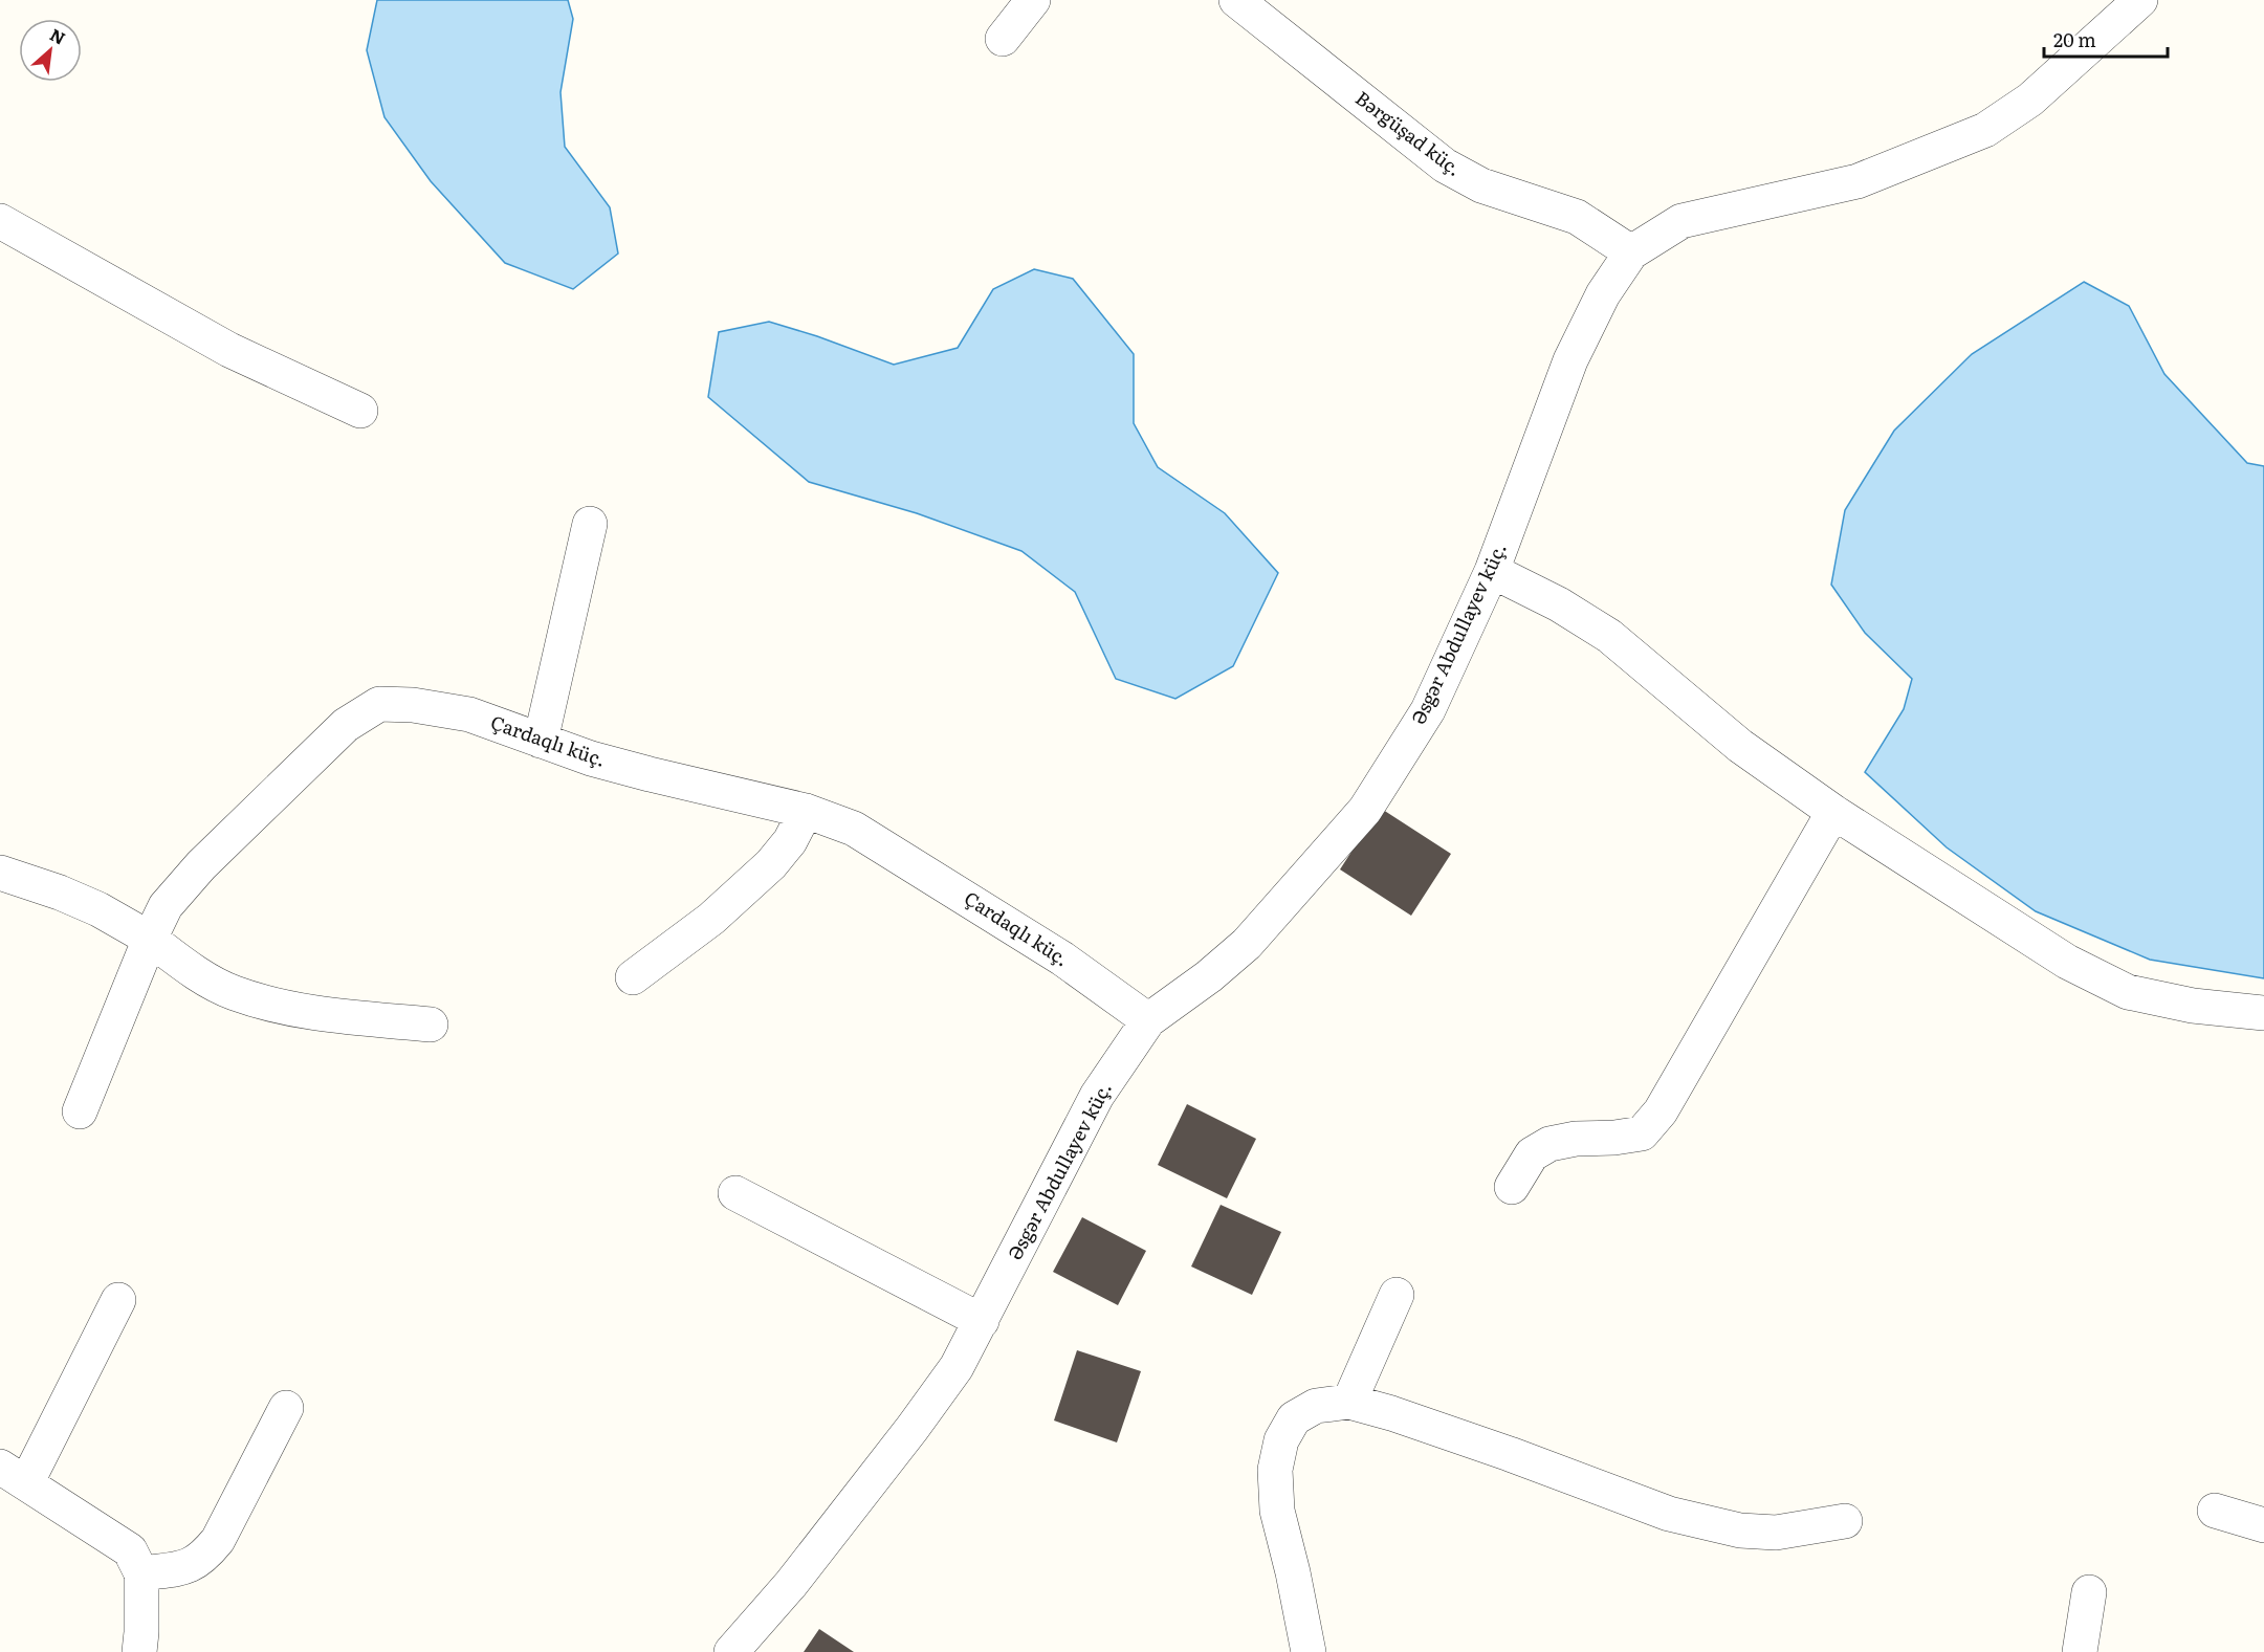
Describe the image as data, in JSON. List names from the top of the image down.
{
  "streets": {
    "street": ["Bərgüşad küç.", "Əsgər Abdullayev küç.", "Çardaqlı küç."]
  },
  "crossings": [
    ["Bərgüşad küç.", "Əsgər Abdullayev küç."],
    ["Əsgər Abdullayev küç.", "Çardaqlı küç."]
  ],
  "scale_bar": "20 m",
  "north": "top right"
}
